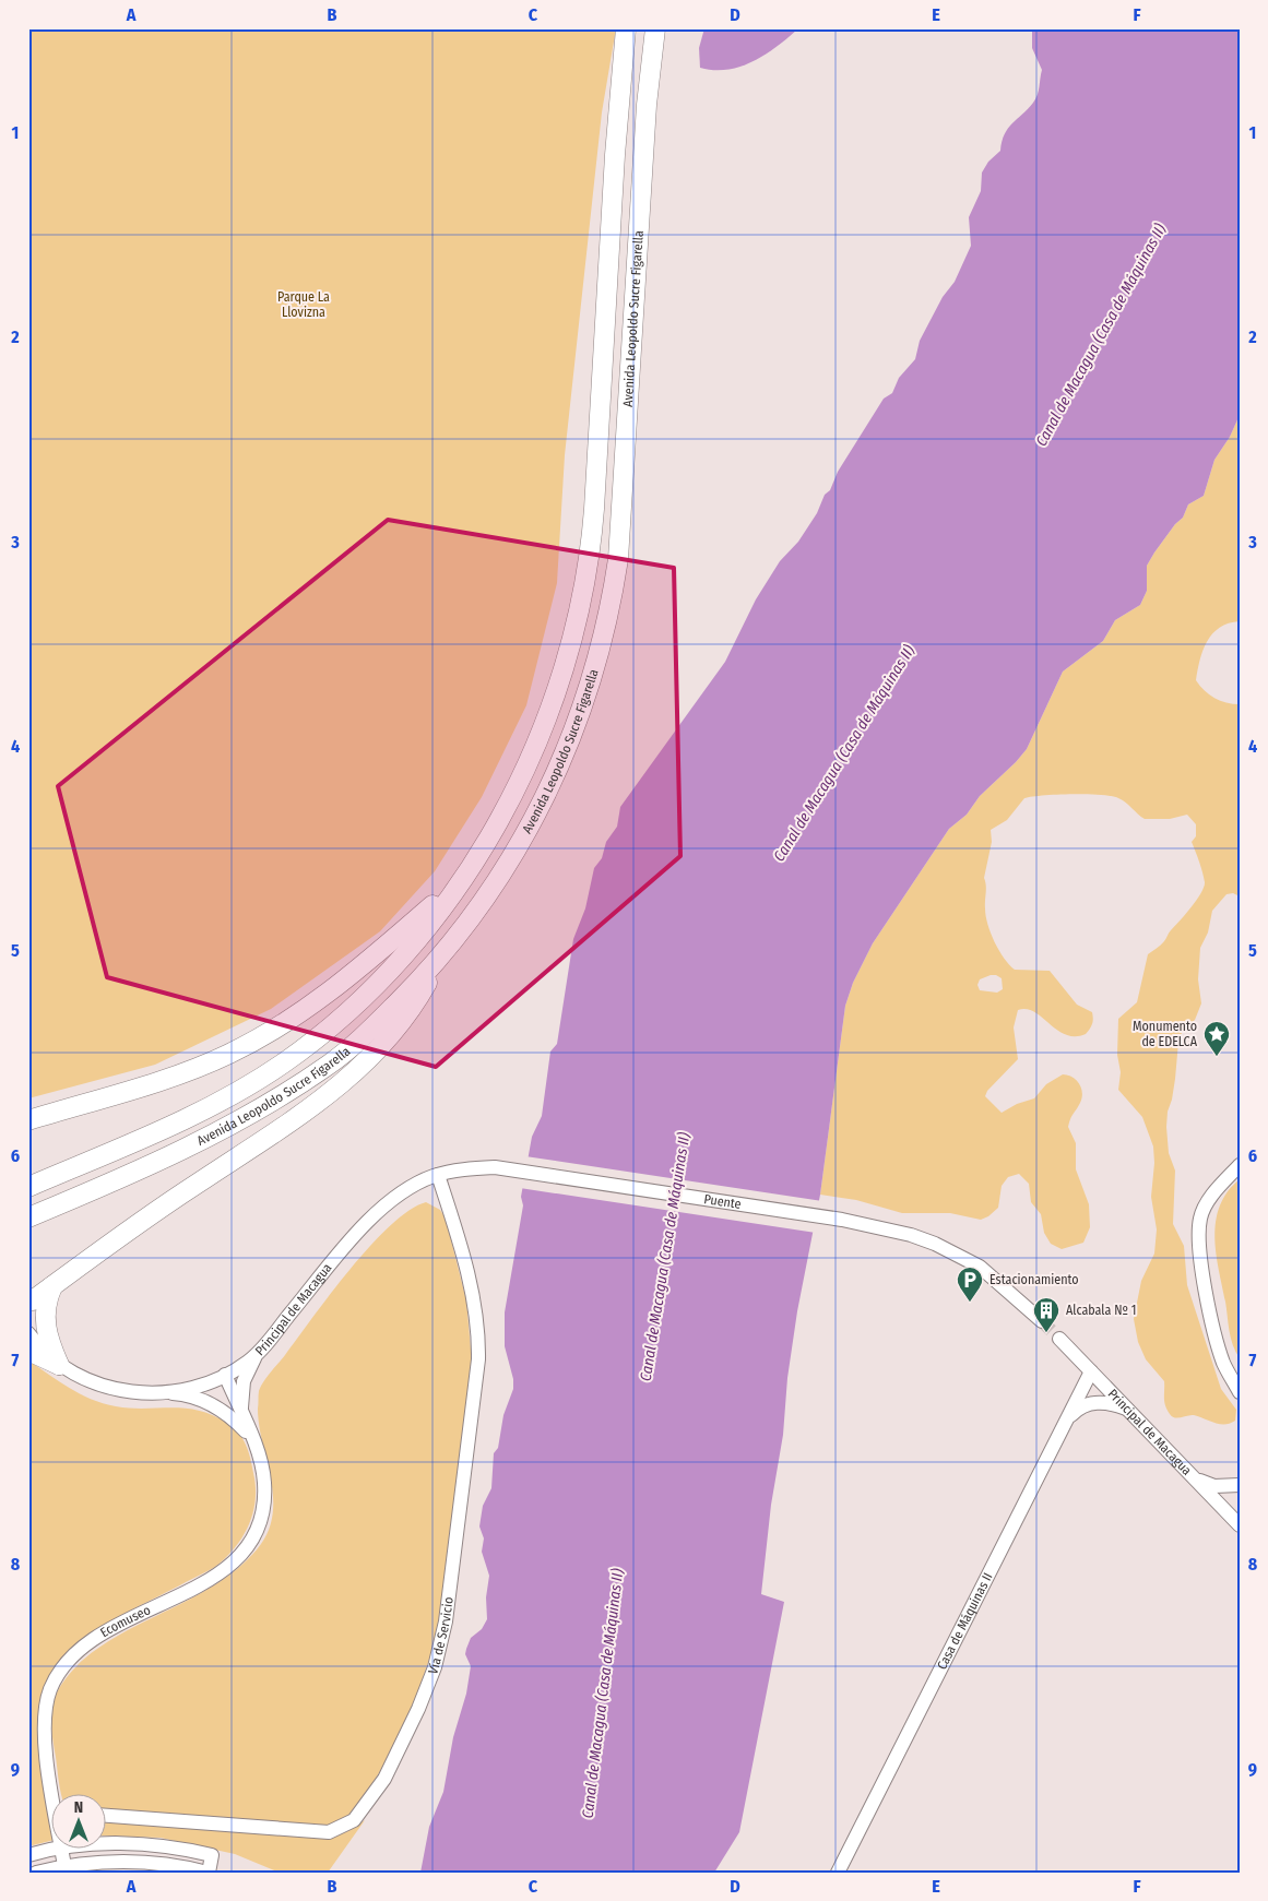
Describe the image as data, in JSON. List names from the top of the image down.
{
  "streets": {
    "main road": ["Avenida Leopoldo Sucre Figarella"],
    "street": [
      "Puente",
      "Principal de Macagua",
      "Casa de Máquinas II",
      "Ecomuseo",
      "Vía de Servicio"
    ]
  },
  "crossings": [
    ["Puente", "Principal de Macagua"],
    ["Principal de Macagua", "Casa de Máquinas II"],
    ["Principal de Macagua", "Ecomuseo"],
    ["Principal de Macagua", "Vía de Servicio"]
  ],
  "water": ["Canal de Macagua (Casa de Máquinas II)"],
  "parks": ["Parque La Llovizna"],
  "places": {
    "place": ["Monumento de EDELCA"],
    "parking": ["Estacionamiento"],
    "building": ["Alcabala Nº 1"]
  },
  "north": "top",
  "grid": {
    "columns": [
      "A",
      "B",
      "C",
      "D",
      "E",
      "F"
    ],
    "rows": [
      "1",
      "2",
      "3",
      "4",
      "5",
      "6",
      "7",
      "8",
      "9"
    ]
  }
}
